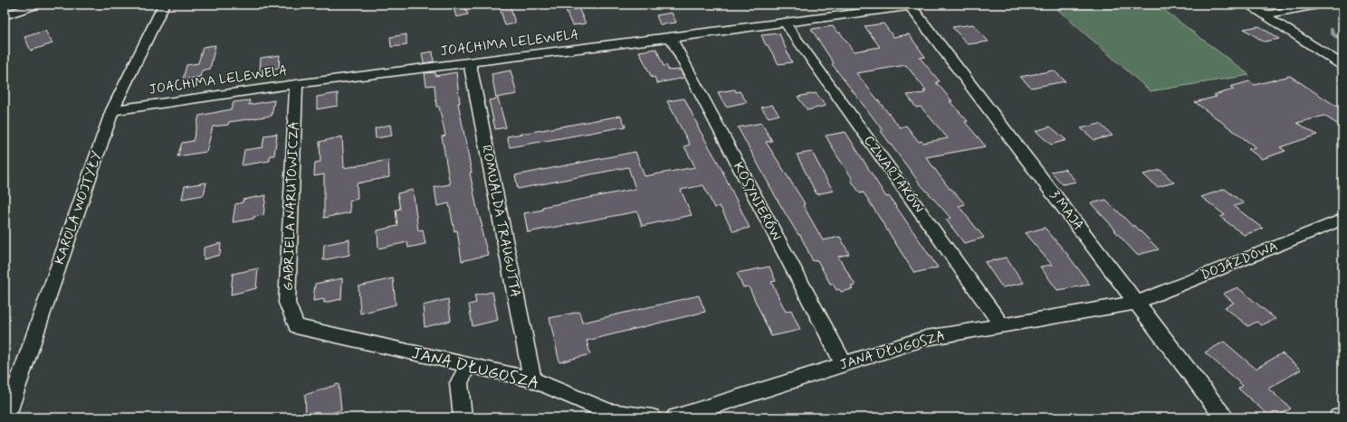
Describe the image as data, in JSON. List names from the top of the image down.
{
  "streets": {
    "street": [
      "JOACHIMA LELEWELA",
      "CZWARTAKÓW",
      "KOSYNIERÓW",
      "GABRIELA NARUTOWICZA",
      "KAROLA WOJTYŁY",
      "3 MAJA",
      "ROMUALDA TRAUGUTTA",
      "DOJAZDOWA",
      "JANA DŁUGOSZA"
    ]
  },
  "crossings": [
    ["JOACHIMA LELEWELA", "CZWARTAKÓW"],
    ["JOACHIMA LELEWELA", "KOSYNIERÓW"],
    ["JOACHIMA LELEWELA", "GABRIELA NARUTOWICZA"],
    ["JOACHIMA LELEWELA", "KAROLA WOJTYŁY"],
    ["JOACHIMA LELEWELA", "3 MAJA"],
    ["JOACHIMA LELEWELA", "ROMUALDA TRAUGUTTA"],
    ["CZWARTAKÓW", "JANA DŁUGOSZA"],
    ["KOSYNIERÓW", "JANA DŁUGOSZA"],
    ["GABRIELA NARUTOWICZA", "JANA DŁUGOSZA"],
    ["3 MAJA", "DOJAZDOWA"],
    ["3 MAJA", "JANA DŁUGOSZA"],
    ["ROMUALDA TRAUGUTTA", "JANA DŁUGOSZA"],
    ["DOJAZDOWA", "JANA DŁUGOSZA"]
  ]
}
